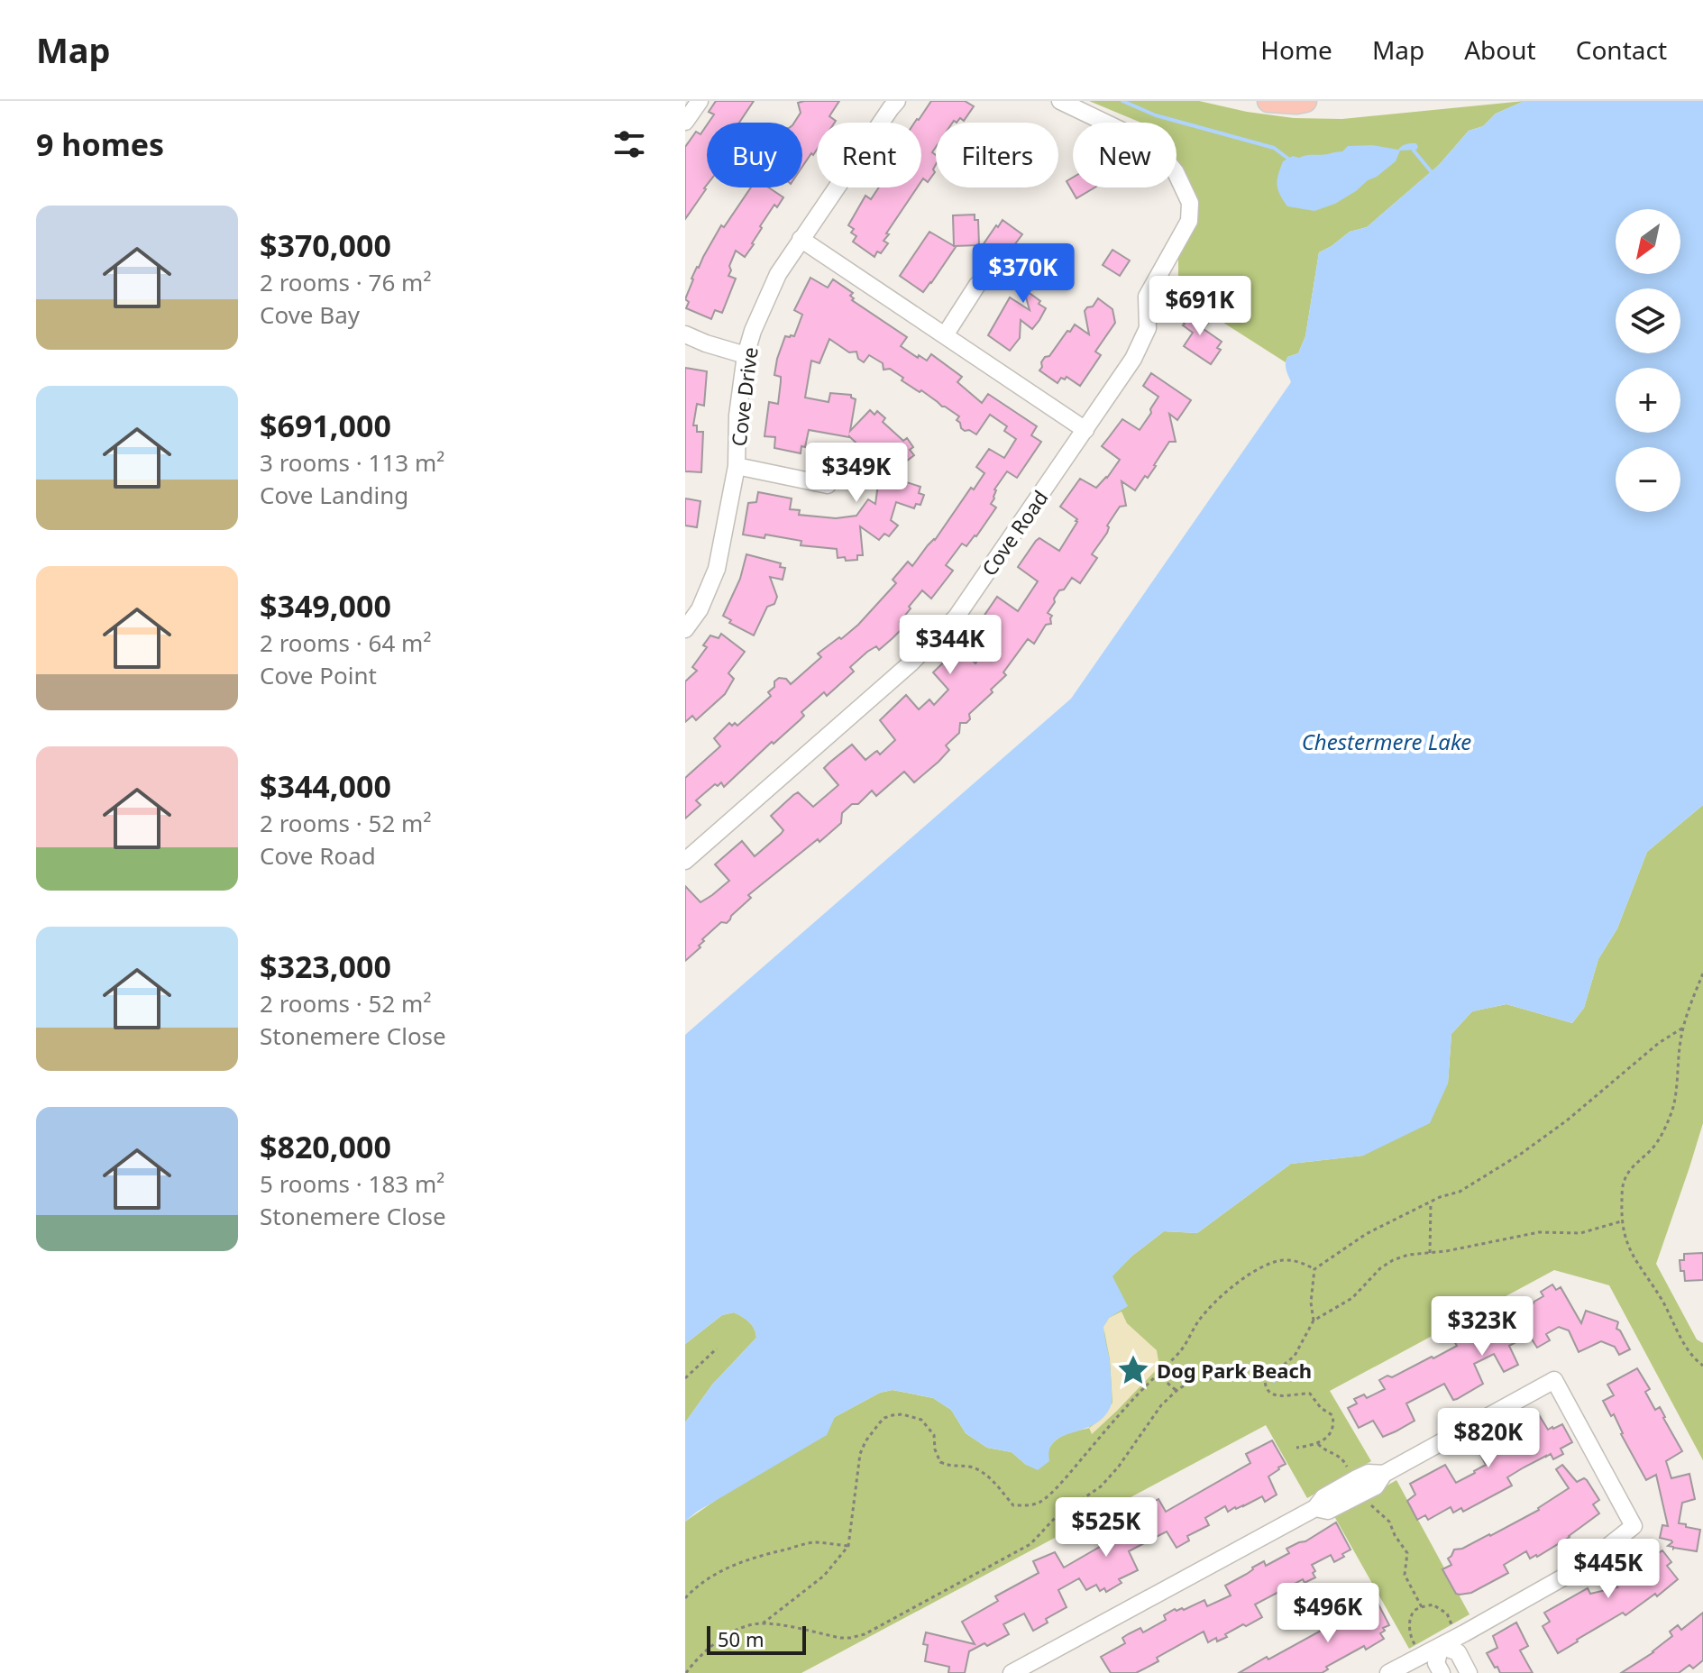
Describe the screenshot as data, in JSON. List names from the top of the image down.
{
  "streets": {
    "street": ["Cove Drive", "Cove Road"]
  },
  "water": ["Chestermere Lake"],
  "places": {
    "place": ["Dog Park Beach"]
  },
  "scale_bar": "50 m",
  "north": "bottom left",
  "page": {
    "header": "Map",
    "nav": [
      "Home",
      "Map",
      "About",
      "Contact"
    ],
    "heading": "9 homes",
    "chip": [
      "Buy",
      "Rent",
      "Filters",
      "New"
    ],
    "list": [
      {
        "name": "$370,000",
        "note": "2 rooms · 76 m² · Cove Bay"
      },
      {
        "name": "$691,000",
        "note": "3 rooms · 113 m² · Cove Landing"
      },
      {
        "name": "$349,000",
        "note": "2 rooms · 64 m² · Cove Point"
      },
      {
        "name": "$344,000",
        "note": "2 rooms · 52 m² · Cove Road"
      },
      {
        "name": "$323,000",
        "note": "2 rooms · 52 m² · Stonemere Close"
      },
      {
        "name": "$820,000",
        "note": "5 rooms · 183 m² · Stonemere Close"
      }
    ],
    "map_buttons": ["+", "−"],
    "price": [
      "$370K",
      "$691K",
      "$349K",
      "$344K",
      "$323K",
      "$820K",
      "$525K",
      "$445K",
      "$496K"
    ],
    "scale": "50 m"
  }
}
